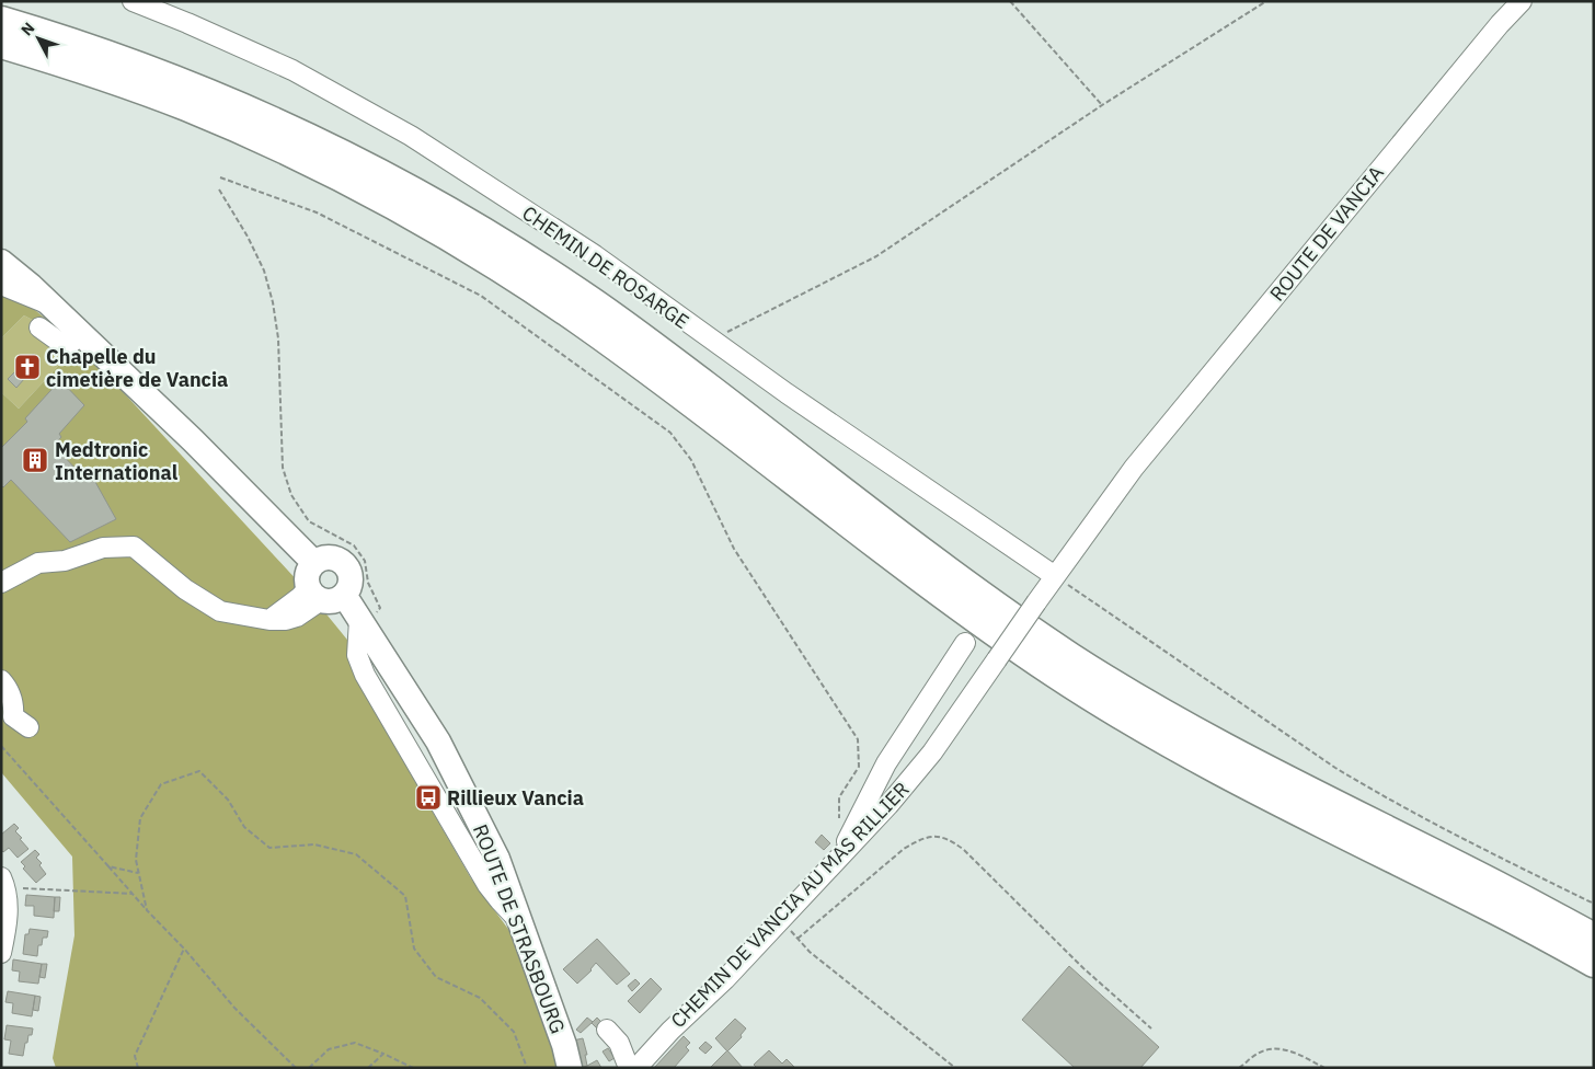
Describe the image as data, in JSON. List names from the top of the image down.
{
  "streets": {
    "main road": ["ROUTE DE STRASBOURG"],
    "street": ["ROUTE DE VANCIA", "CHEMIN DE ROSARGE", "CHEMIN DE VANCIA AU MAS RILLIER"]
  },
  "crossings": [
    ["ROUTE DE VANCIA", "CHEMIN DE ROSARGE"],
    ["ROUTE DE VANCIA", "CHEMIN DE VANCIA AU MAS RILLIER"],
    ["CHEMIN DE ROSARGE", "CHEMIN DE VANCIA AU MAS RILLIER"]
  ],
  "places": {
    "church": ["Chapelle du cimetière de Vancia"],
    "building": ["Medtronic International"],
    "bus stop": ["Rillieux Vancia"]
  },
  "north": "top left"
}
